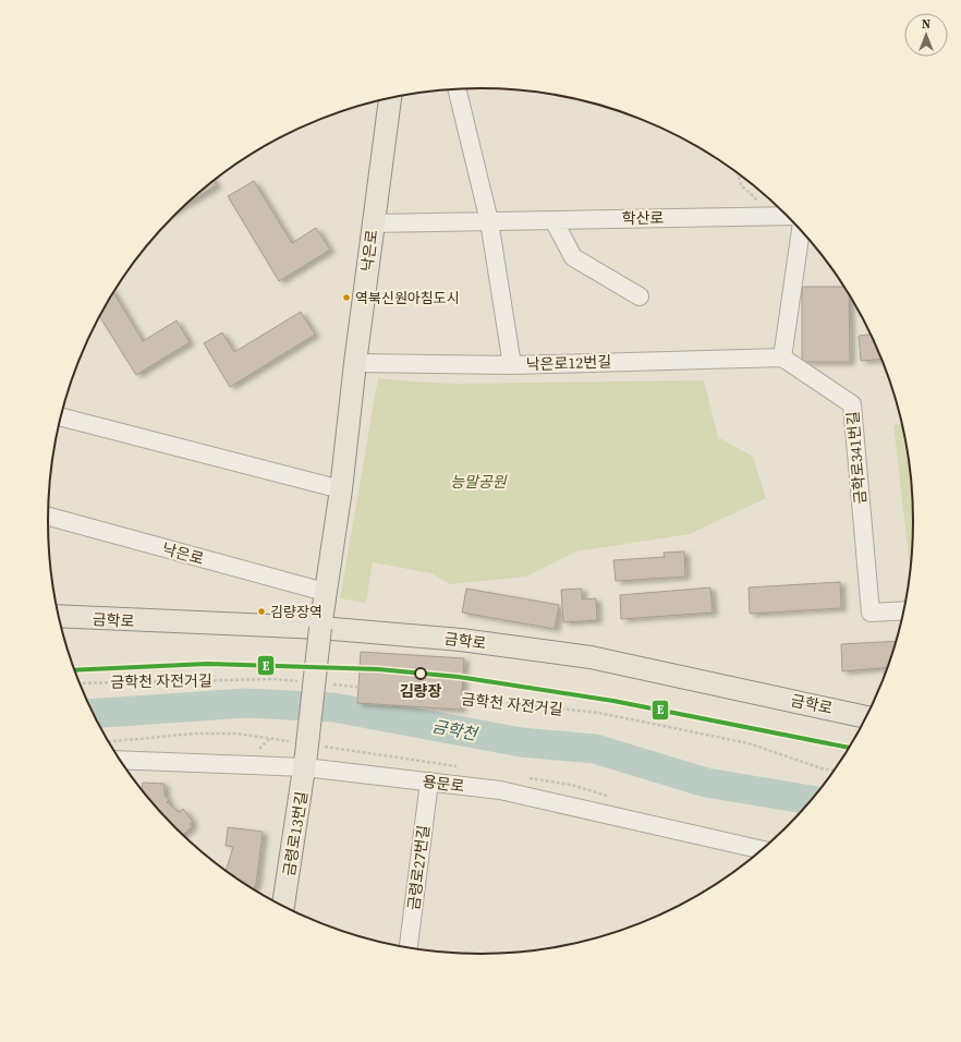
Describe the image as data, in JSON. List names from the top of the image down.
{
  "streets": {
    "main road": ["낙은로", "금학로", "금령로13번길"],
    "street": [
      "학산로",
      "낙은로12번길",
      "금학로341번길",
      "용문로",
      "금령로27번길"
    ],
    "path": ["금학천 자전거길"]
  },
  "crossings": [
    ["학산로", "낙은로"],
    ["낙은로", "낙은로12번길"],
    ["낙은로", "금학로"],
    ["낙은로", "금령로13번길"],
    ["낙은로12번길", "금학로341번길"],
    ["금학로", "금령로13번길"],
    ["용문로", "금령로13번길"],
    ["용문로", "금령로27번길"]
  ],
  "water": ["금학천"],
  "parks": ["능말공원"],
  "places": ["역북신원아침도시", "김량장역", "김량장"],
  "lines": ["transit line E"],
  "north": "top"
}
